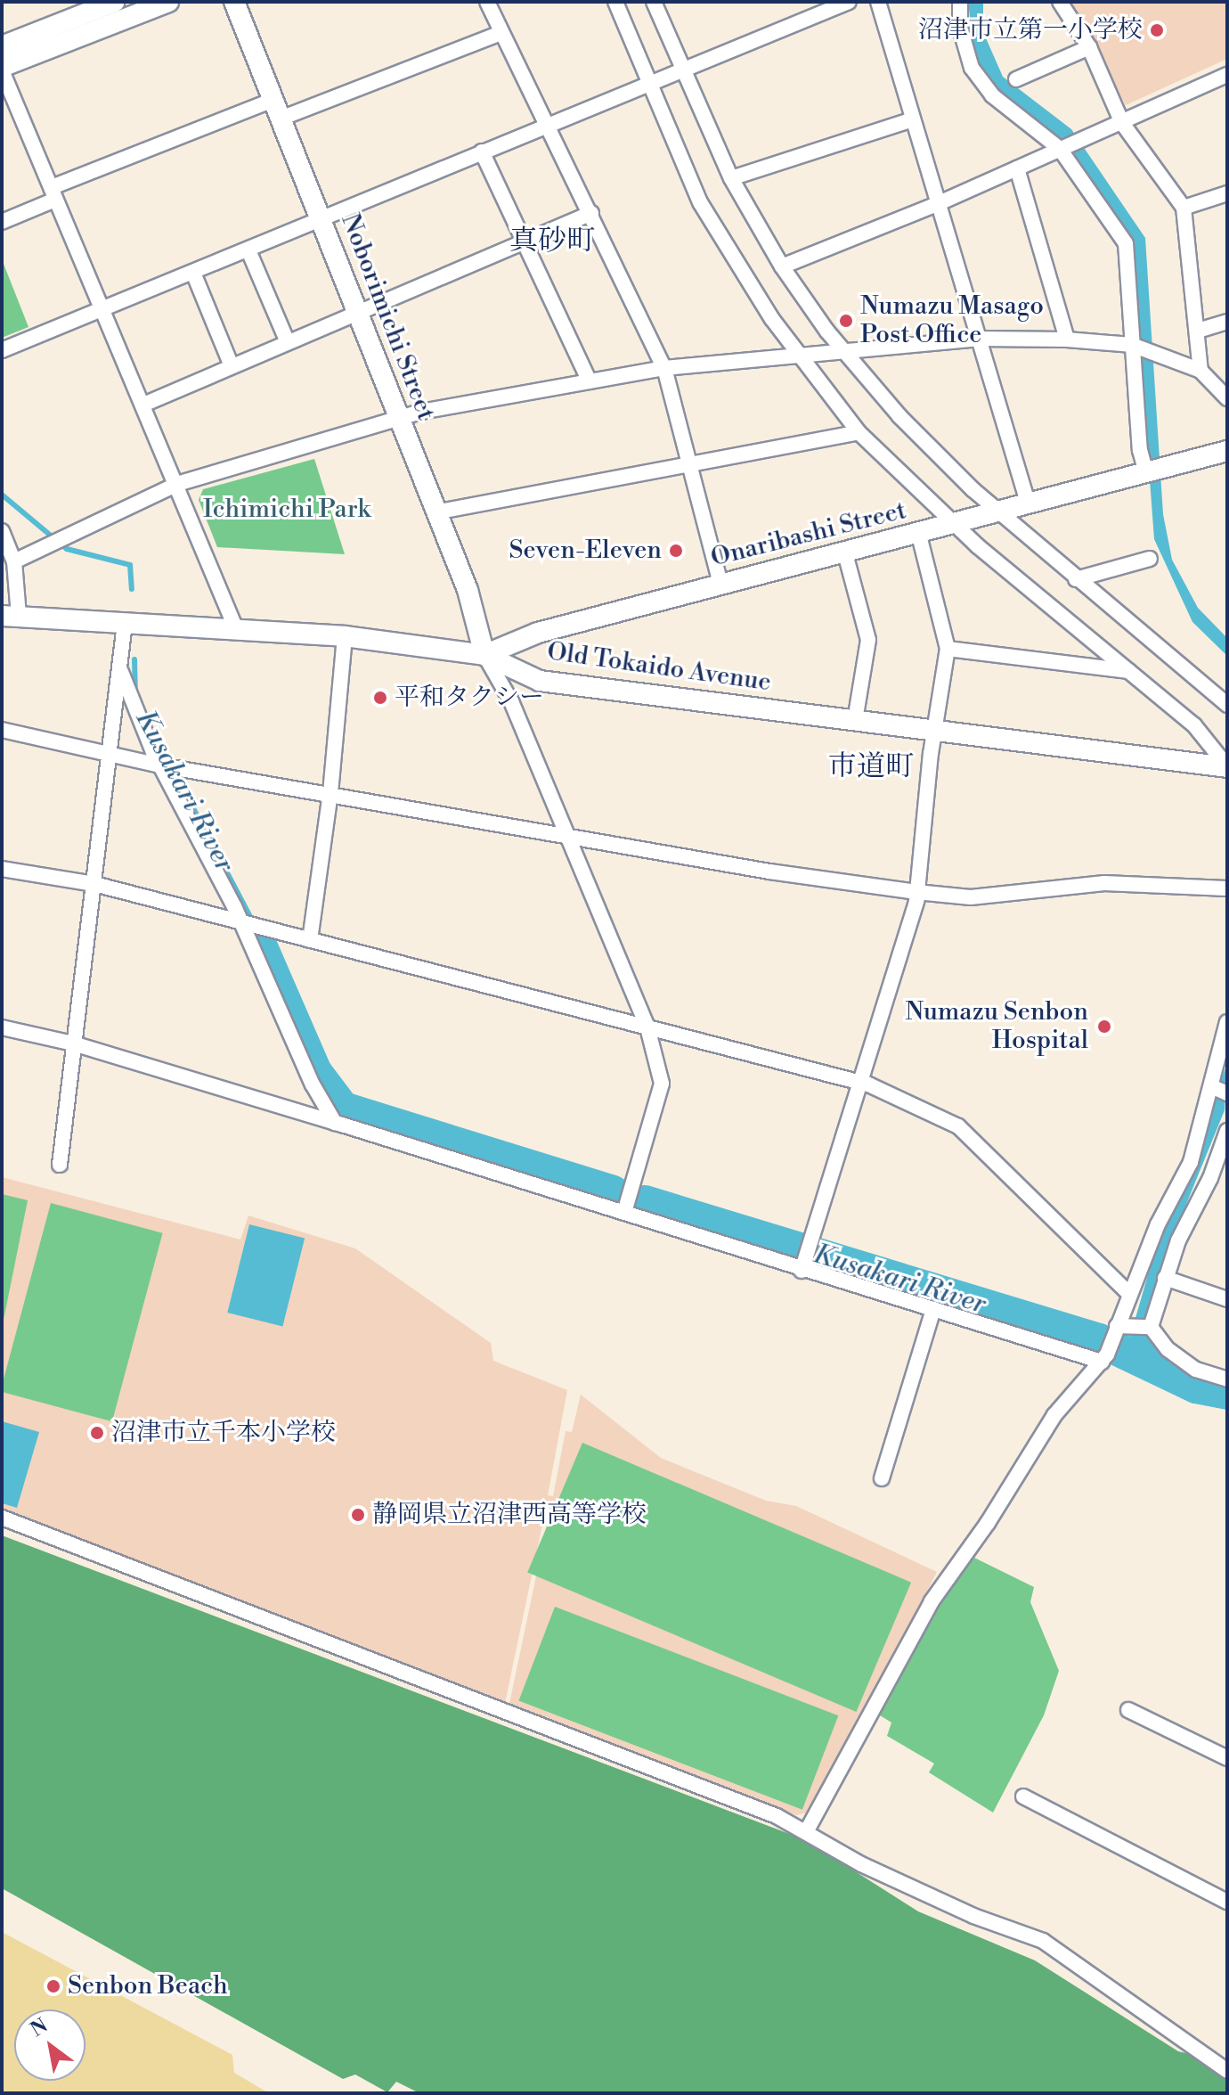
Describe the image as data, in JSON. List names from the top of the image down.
{
  "streets": {
    "street": ["Noborimichi Street", "Onaribashi Street", "Old Tokaido Avenue"]
  },
  "crossings": [
    ["Noborimichi Street", "Onaribashi Street"],
    ["Noborimichi Street", "Old Tokaido Avenue"],
    ["Onaribashi Street", "Old Tokaido Avenue"]
  ],
  "districts": ["真砂町", "市道町"],
  "water": ["Kusakari River"],
  "parks": ["Ichimichi Park"],
  "places": [
    "沼津市立第一小学校",
    "Numazu Masago Post Office",
    "Seven-Eleven",
    "平和タクシー",
    "Numazu Senbon Hospital",
    "沼津市立千本小学校",
    "静岡県立沼津西高等学校",
    "Senbon Beach"
  ],
  "north": "top left"
}
